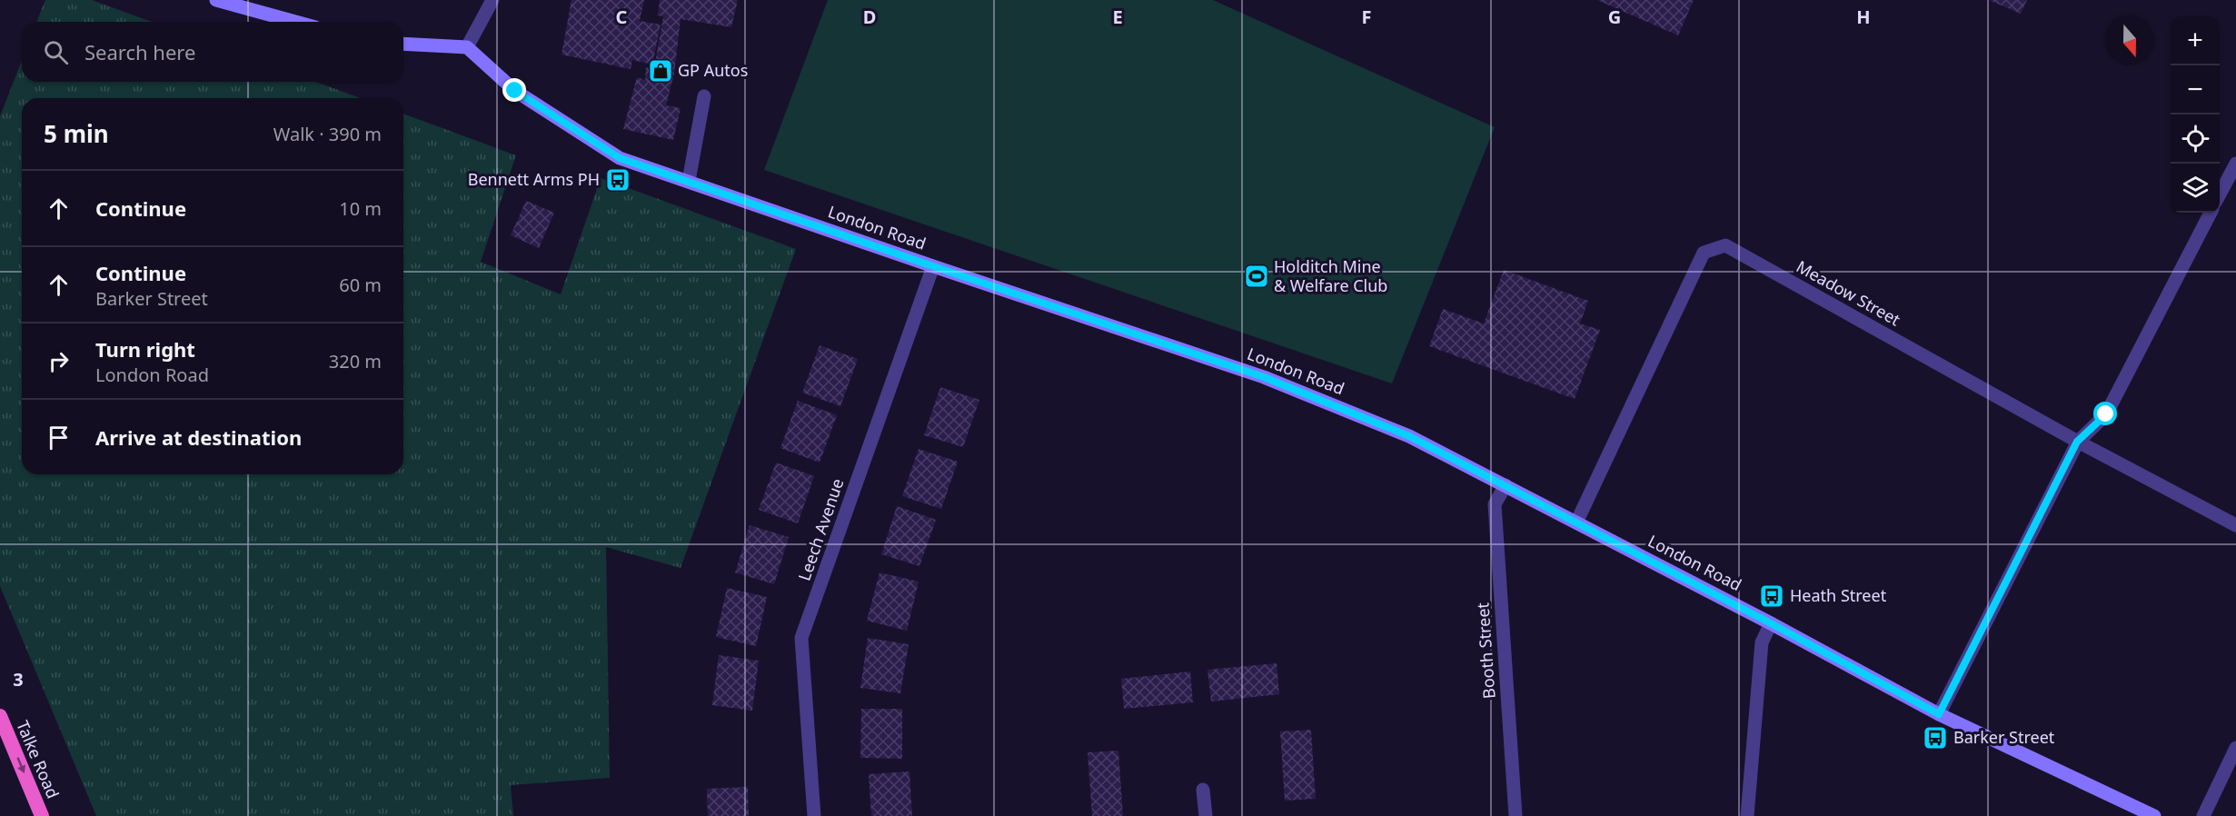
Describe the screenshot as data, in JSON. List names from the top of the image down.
{
  "streets": {
    "highway": ["Talke Road"],
    "main road": ["London Road"],
    "street": ["Meadow Street", "Leech Avenue", "Booth Street"]
  },
  "crossings": [
    ["London Road", "Meadow Street"],
    ["London Road", "Leech Avenue"],
    ["London Road", "Booth Street"]
  ],
  "one_way": ["Talke Road"],
  "places": {
    "shop": ["GP Autos"],
    "bus stop": ["Bennett Arms PH", "Heath Street", "Barker Street"],
    "sports": ["Holditch Mine & Welfare Club"]
  },
  "north": "bottom",
  "page": {
    "map_buttons": ["+", "−"],
    "search": "Search here",
    "heading": ["5 min", "Walk · 390 m"],
    "list": [
      ["Continue", "10 m"],
      ["Continue", "Barker Street", "60 m"],
      ["Turn right", "London Road", "320 m"],
      "Arrive at destination"
    ]
  },
  "grid": {
    "columns": [
      "C",
      "D",
      "E",
      "F",
      "G",
      "H"
    ],
    "rows": ["3"]
  }
}
